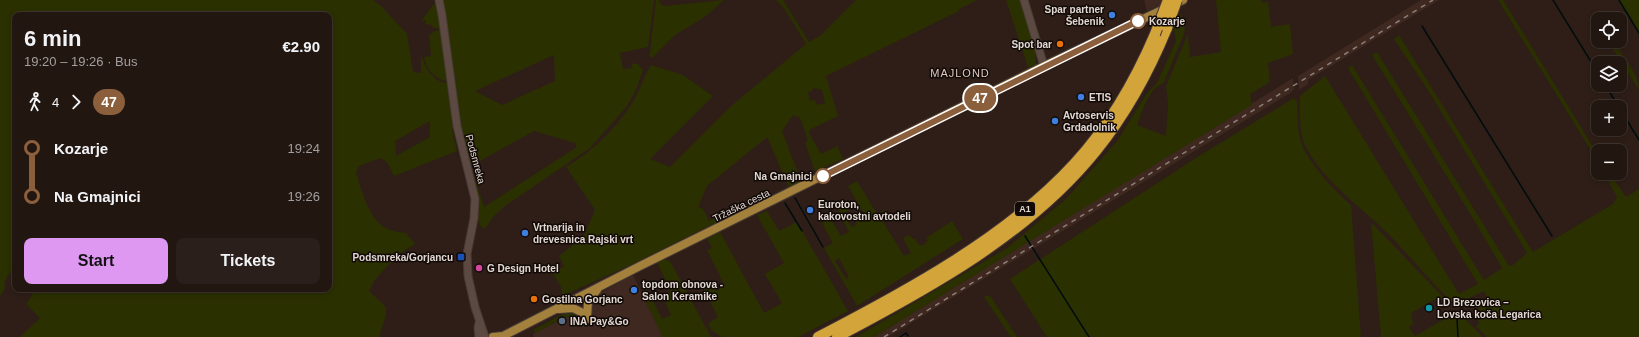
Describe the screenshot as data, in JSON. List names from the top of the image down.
{
  "streets": {
    "highway": ["A1"],
    "main road": ["Tržaška cesta"],
    "street": ["Podsmreka"]
  },
  "districts": ["MAJLOND"],
  "places": {
    "other": [
      "Spar partner Šebenik",
      "Kozarje",
      "Spot bar",
      "ETIS",
      "Avtoservis Grdadolnik",
      "Na Gmajnici",
      "Euroton, kakovostni avtodeli",
      "Vrtnarija in drevesnica Rajski vrt",
      "G Design Hotel",
      "topdom obnova - Salon Keramike",
      "Gostilna Gorjanc",
      "LD Brezovica – Lovska koča Legarica",
      "INA Pay&Go"
    ],
    "transit": ["Podsmreka/Gorjancu"]
  },
  "lines": ["bus line 47"],
  "page": {
    "on_map": "47",
    "map_buttons": ["+", "−"],
    "heading": ["6 min", "19:20 – 19:26 · Bus", "€2.90"],
    "legs": ["4", "47"],
    "list": [
      {
        "name": "Kozarje",
        "value": "19:24"
      },
      {
        "name": "Na Gmajnici",
        "value": "19:26"
      }
    ],
    "buttons": ["Start", "Tickets"]
  }
}
